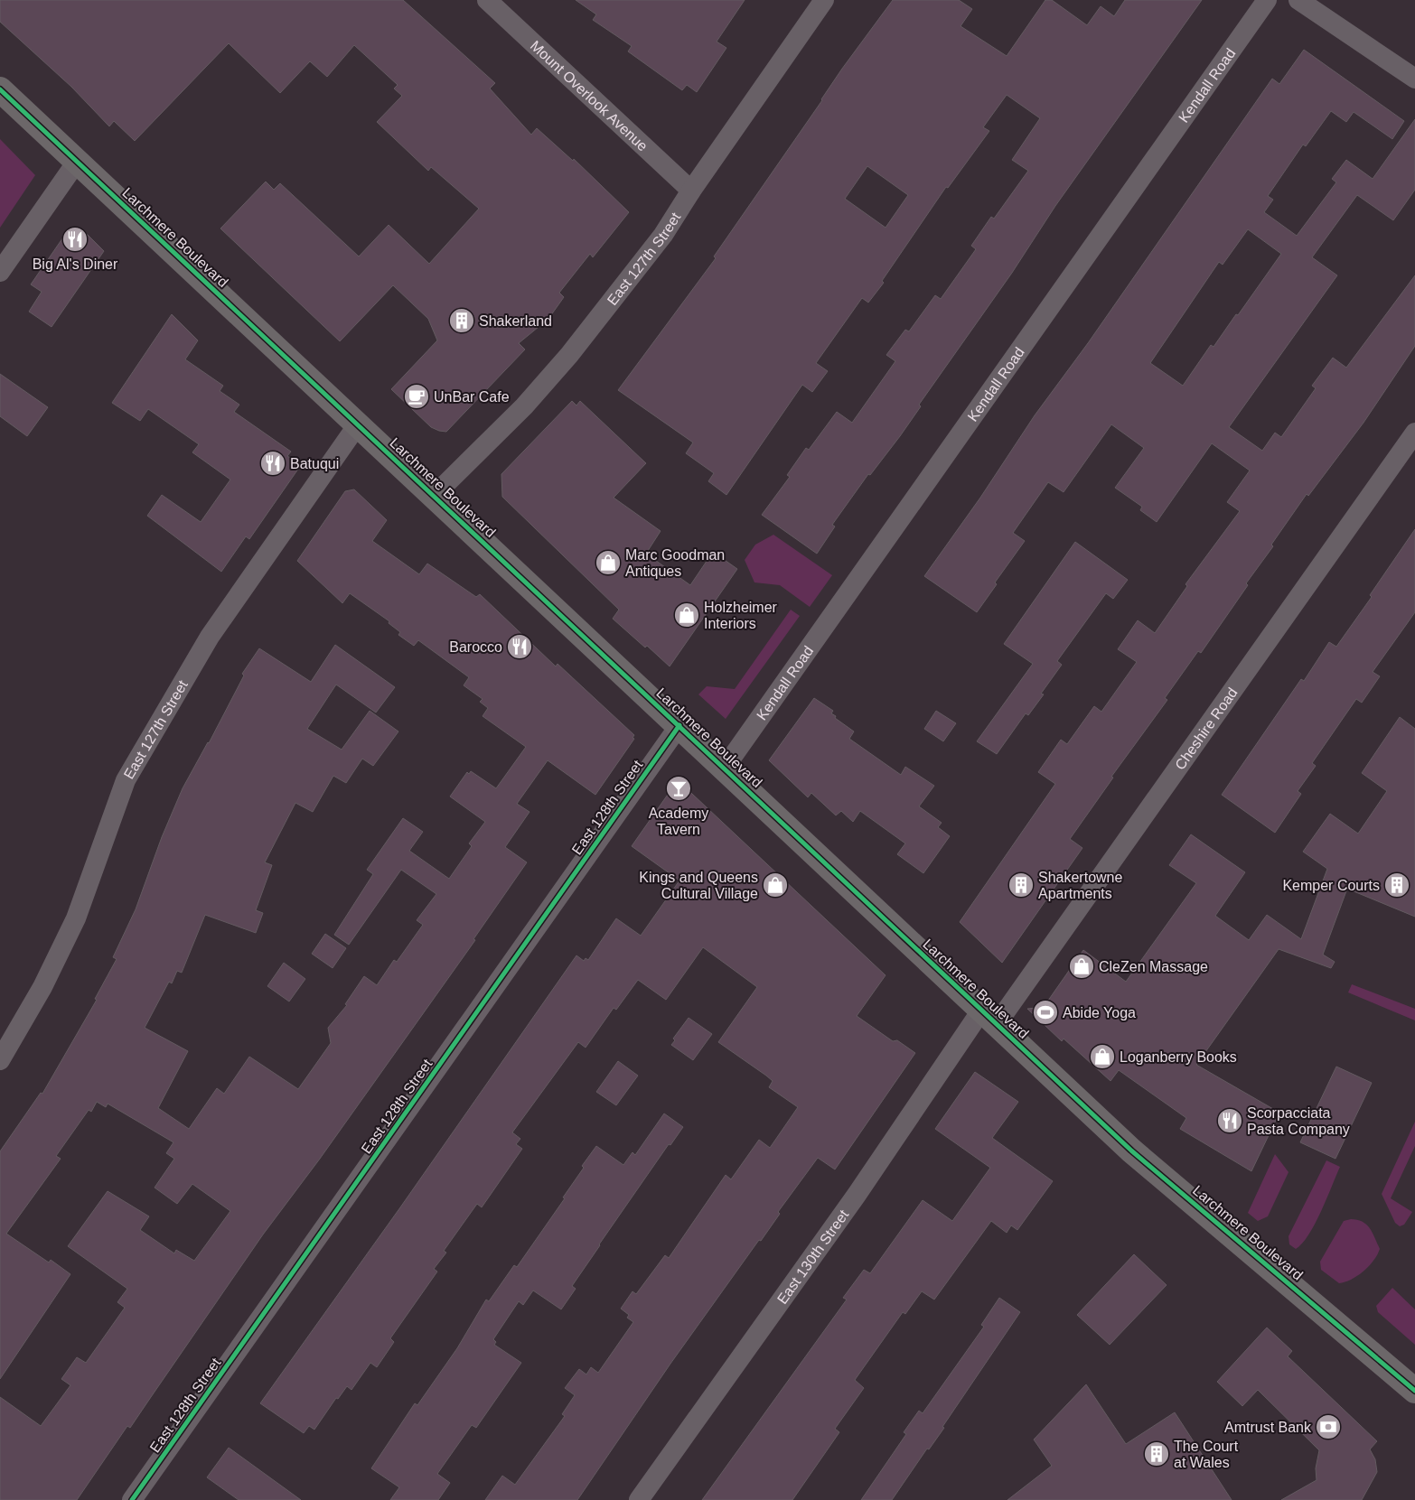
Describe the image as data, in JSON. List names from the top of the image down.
{
  "streets": {
    "main road": ["Larchmere Boulevard"],
    "street": [
      "Kendall Road",
      "Mount Overlook Avenue",
      "East 127th Street",
      "Cheshire Road",
      "East 128th Street",
      "East 130th Street"
    ]
  },
  "crossings": [
    ["Kendall Road", "Larchmere Boulevard"],
    ["Mount Overlook Avenue", "East 127th Street"],
    ["Larchmere Boulevard", "East 127th Street"],
    ["Larchmere Boulevard", "Cheshire Road"],
    ["Larchmere Boulevard", "East 128th Street"],
    ["Larchmere Boulevard", "East 130th Street"],
    ["Cheshire Road", "East 130th Street"]
  ],
  "places": {
    "restaurant": [
      "Big Al's Diner",
      "Batuqui",
      "Barocco",
      "Scorpacciata Pasta Company"
    ],
    "building": [
      "Shakerland",
      "Shakertowne Apartments",
      "Kemper Courts",
      "The Court at Wales"
    ],
    "cafe": ["UnBar Cafe"],
    "shop": [
      "Marc Goodman Antiques",
      "Holzheimer Interiors",
      "Kings and Queens Cultural Village",
      "CleZen Massage",
      "Loganberry Books"
    ],
    "bar": ["Academy Tavern"],
    "sports": ["Abide Yoga"],
    "bank": ["Amtrust Bank"]
  }
}
